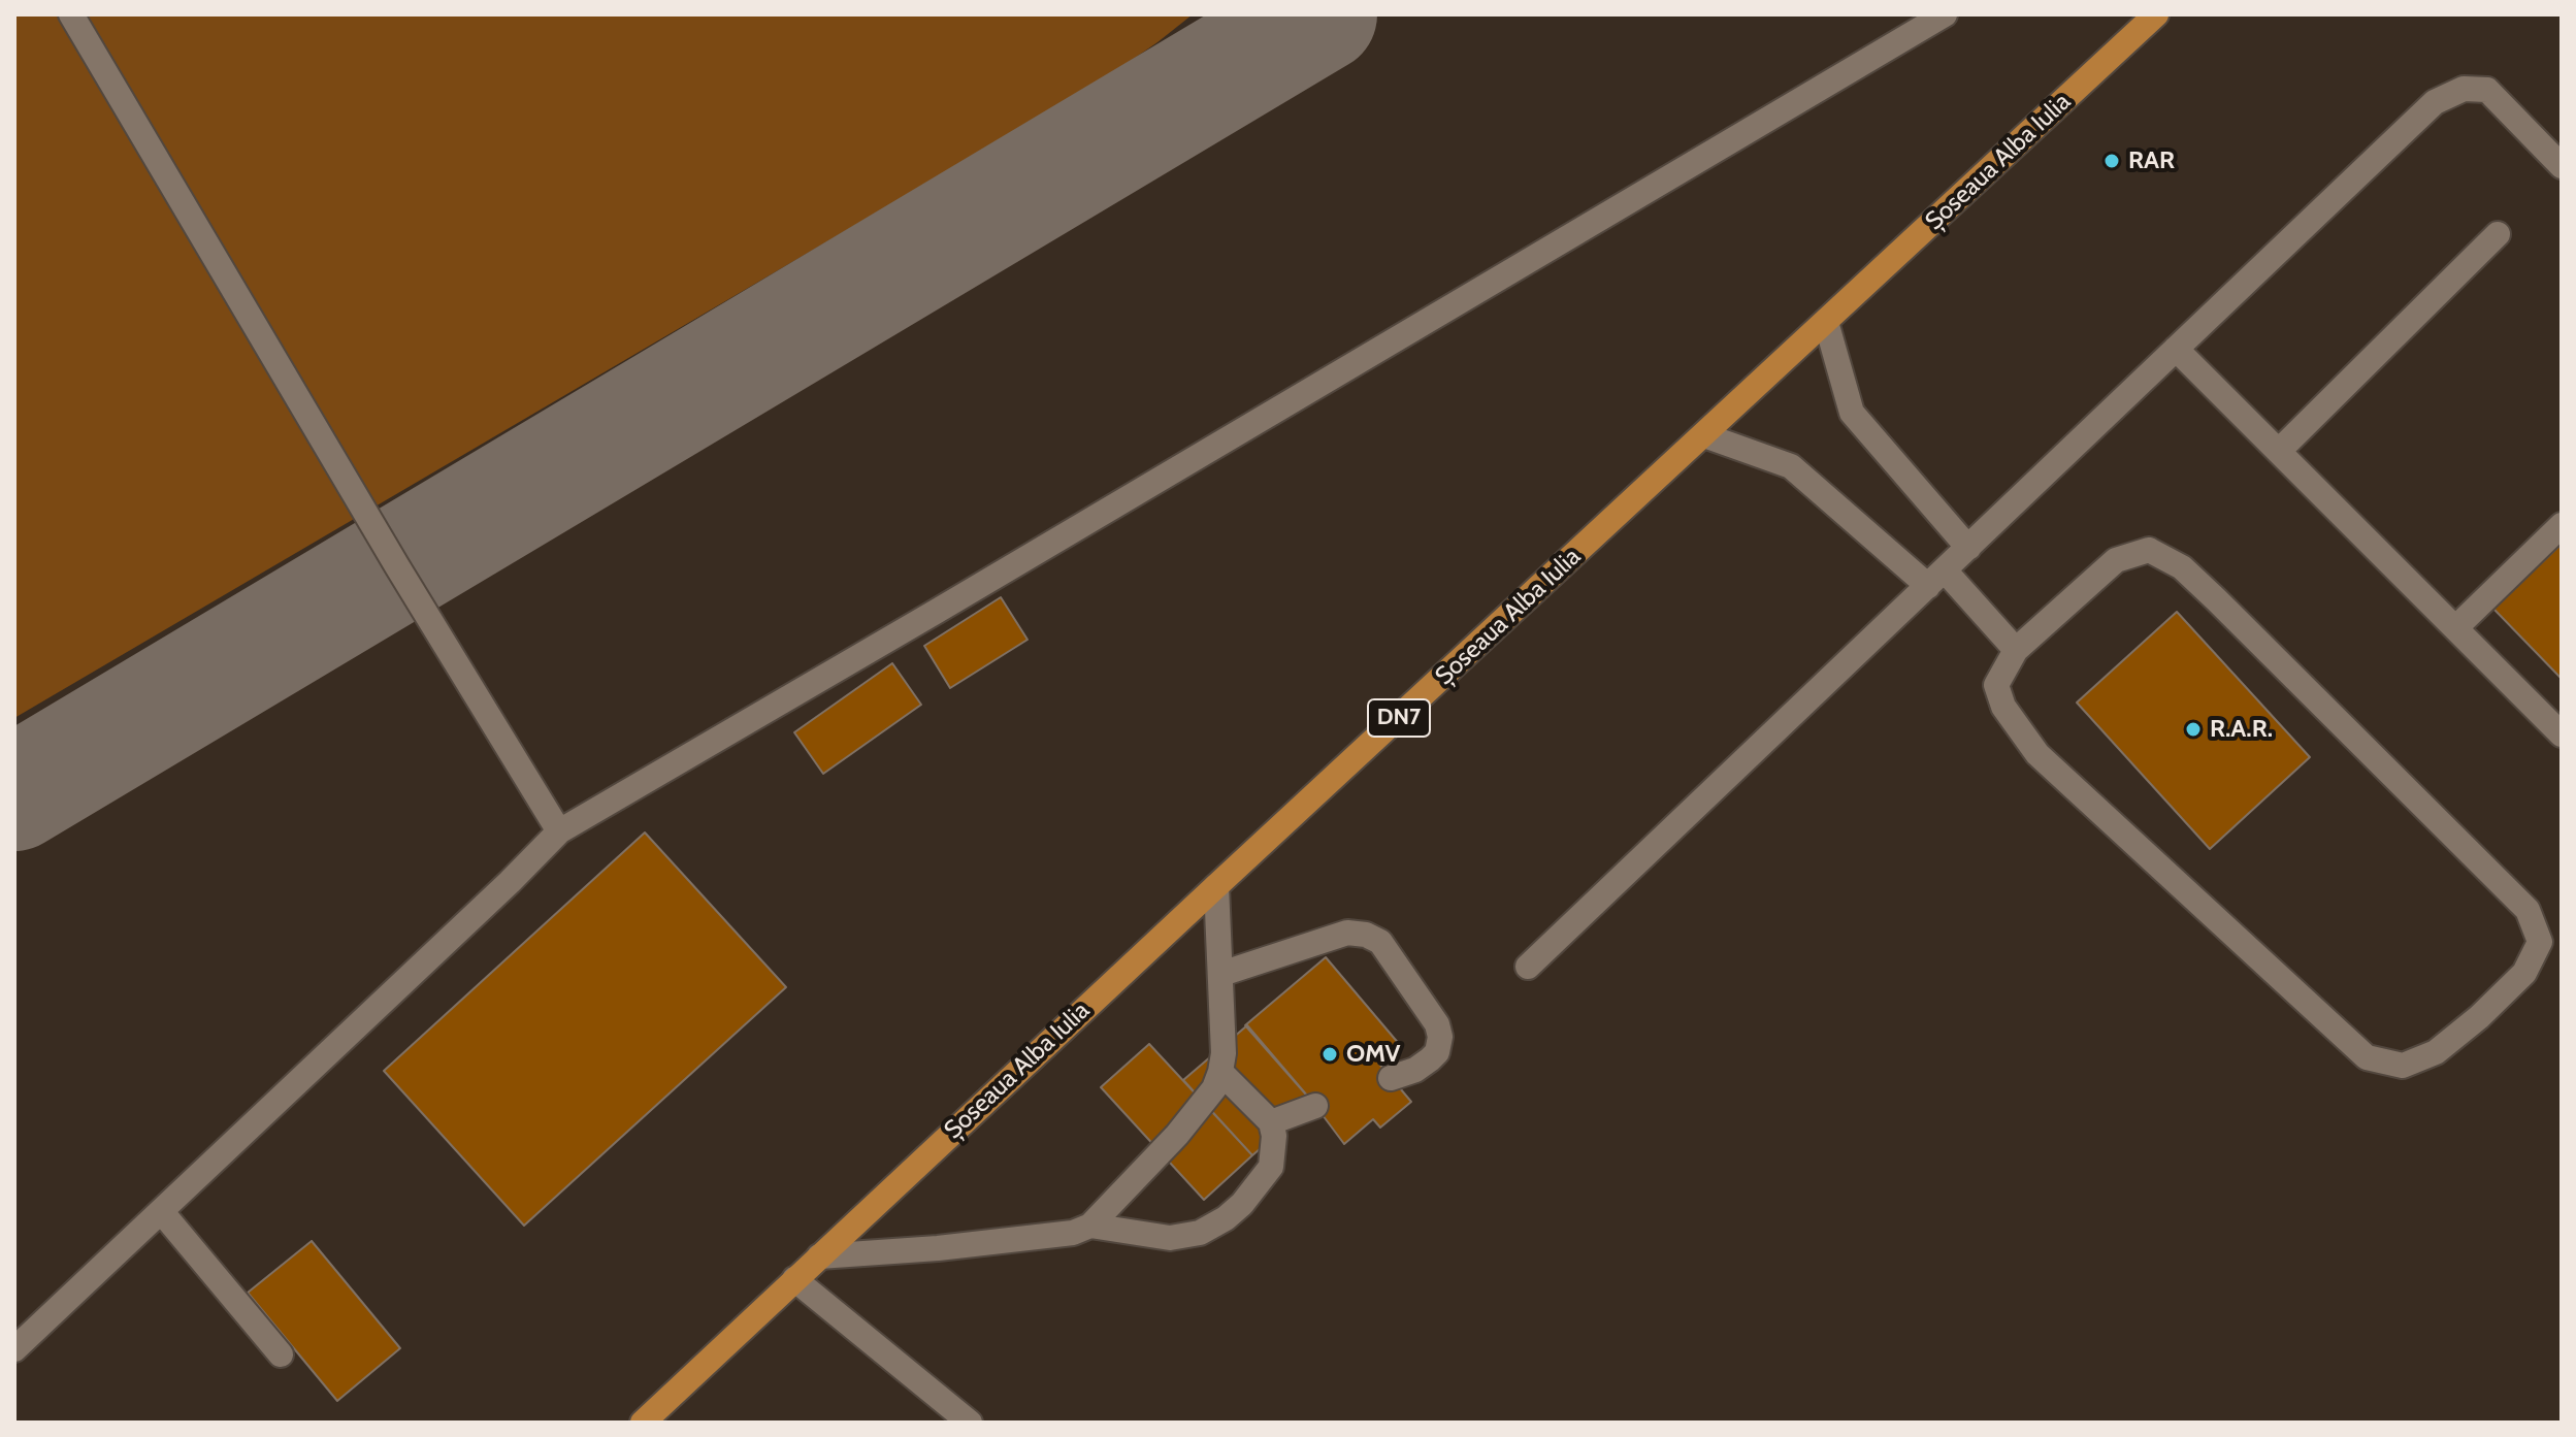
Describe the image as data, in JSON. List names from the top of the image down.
{
  "streets": {
    "main road": ["Șoseaua Alba Iulia", "DN7"]
  },
  "places": ["RAR", "R.A.R.", "OMV"]
}
